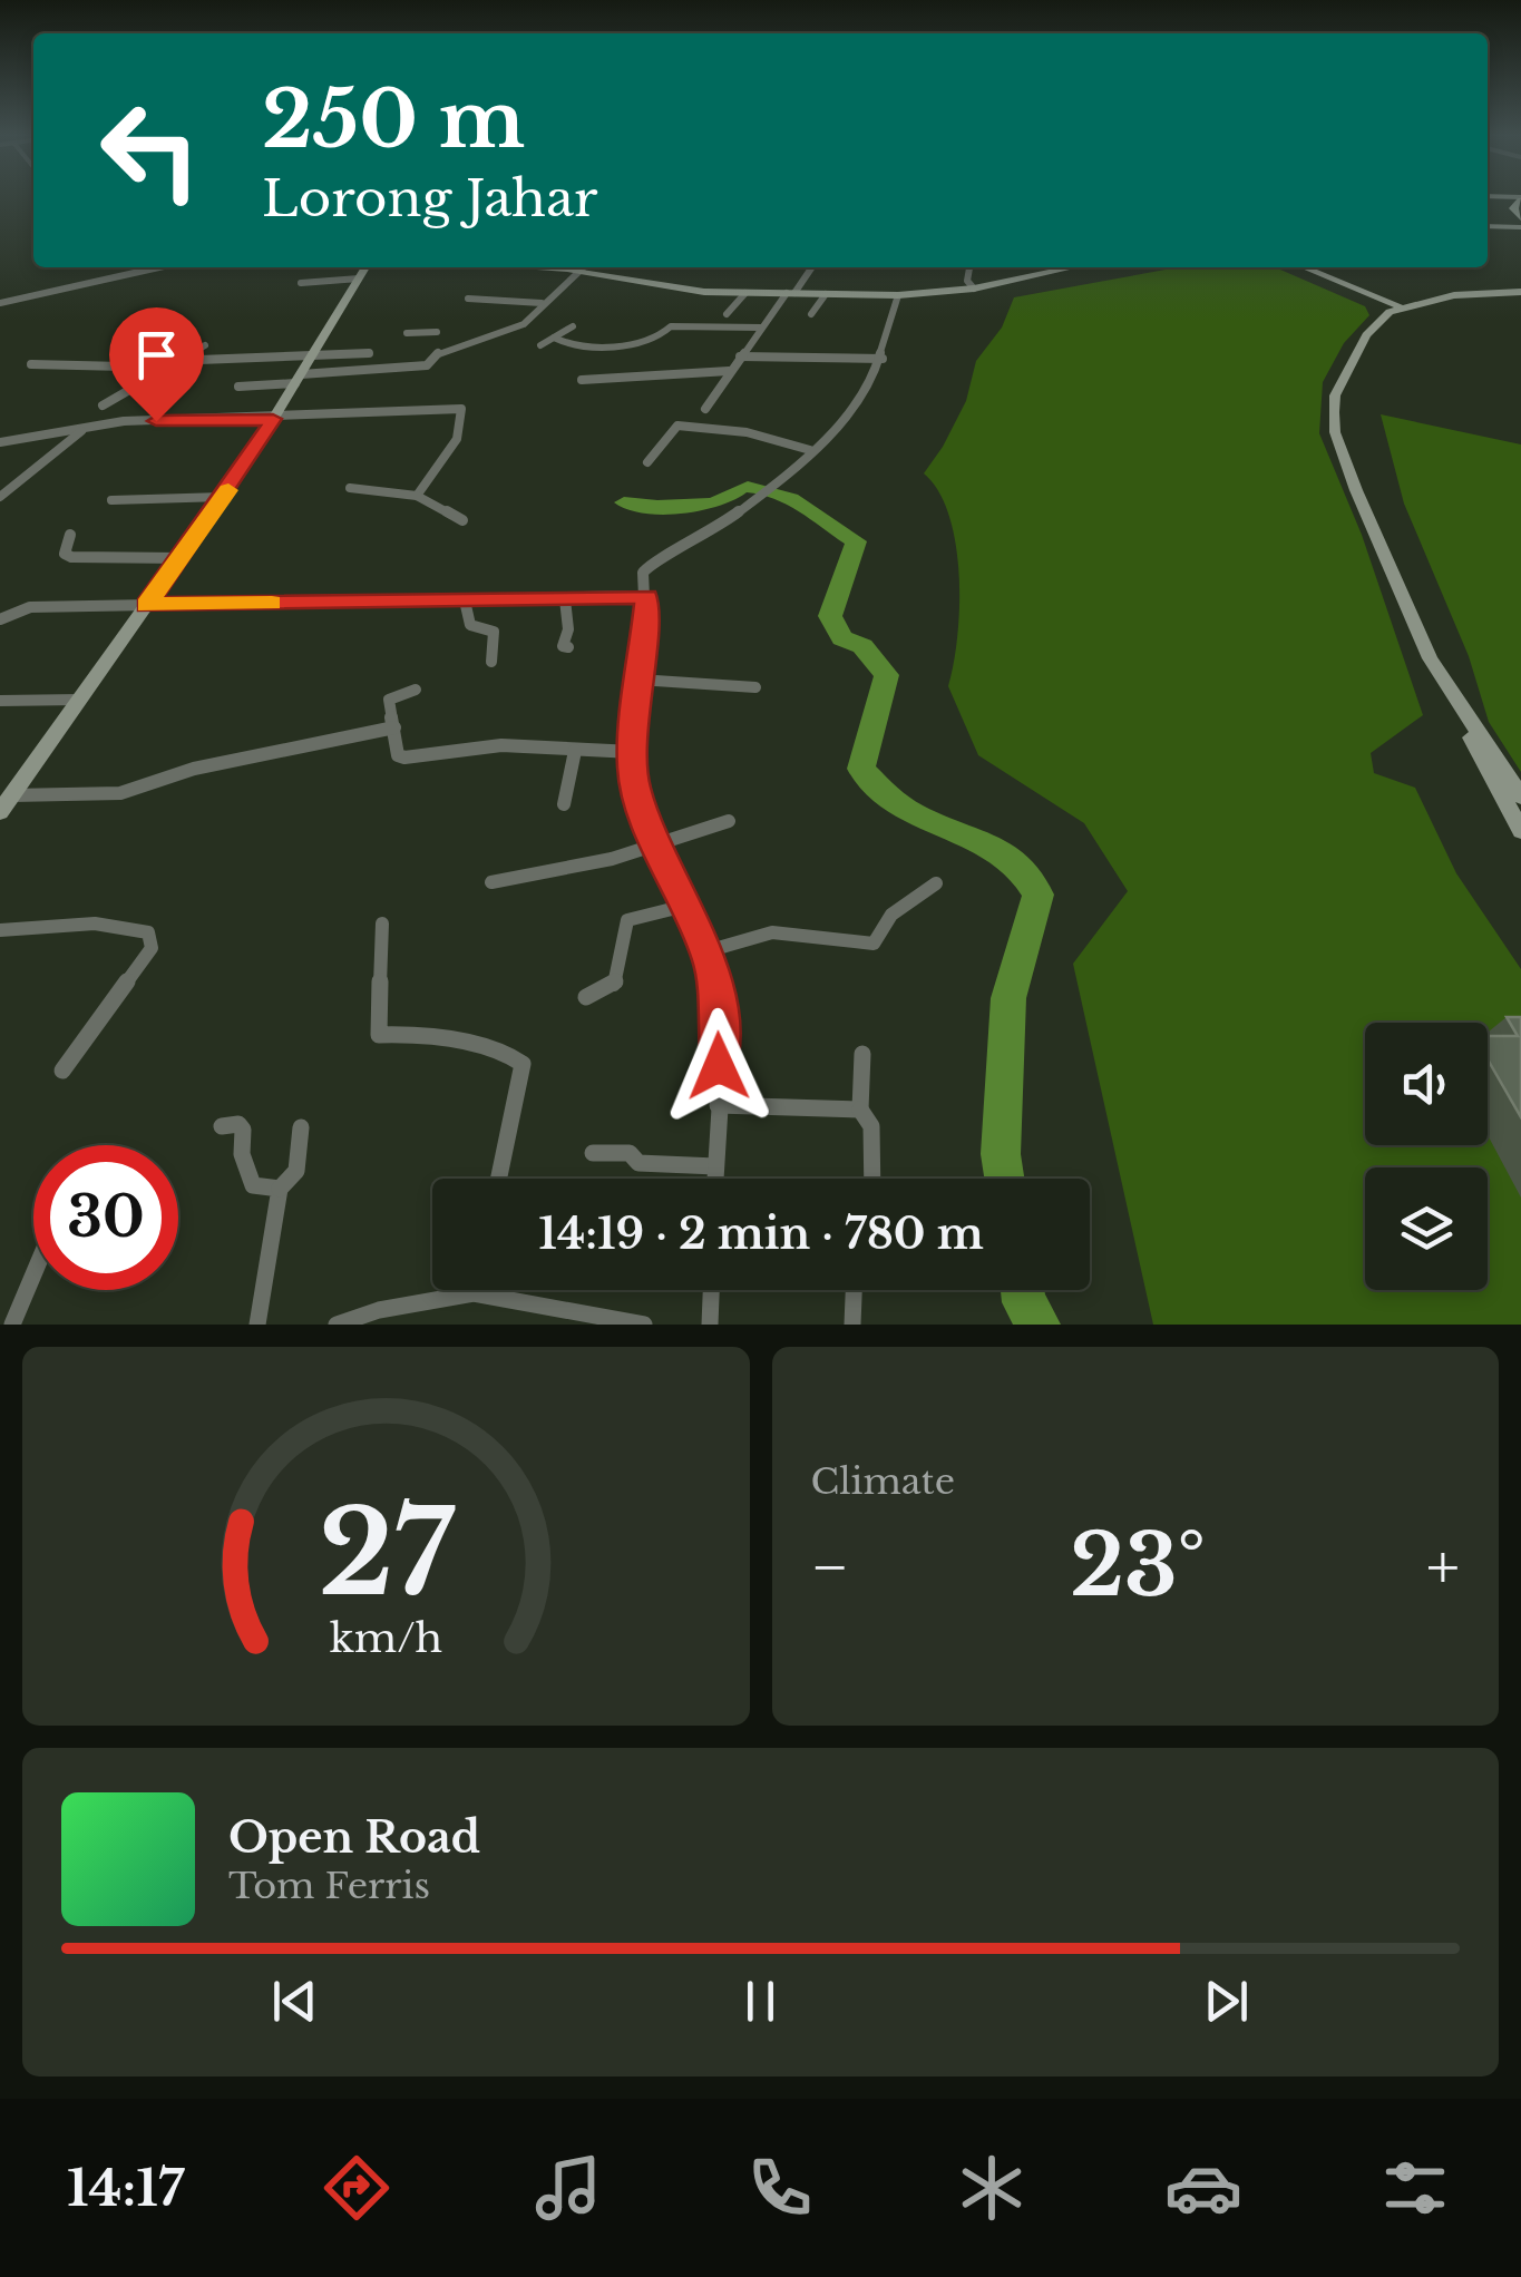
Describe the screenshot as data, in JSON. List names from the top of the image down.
{
  "page": {
    "turn": ["250 m", "Lorong Jahar"],
    "limit": "30",
    "trip": "14:19 · 2 min · 780 m",
    "tile": "Climate",
    "heat": ["−", "23°", "+"],
    "song": ["Open Road", "Tom Ferris"],
    "tabs": "14:17",
    "gauge": ["27", "km/h"]
  }
}
